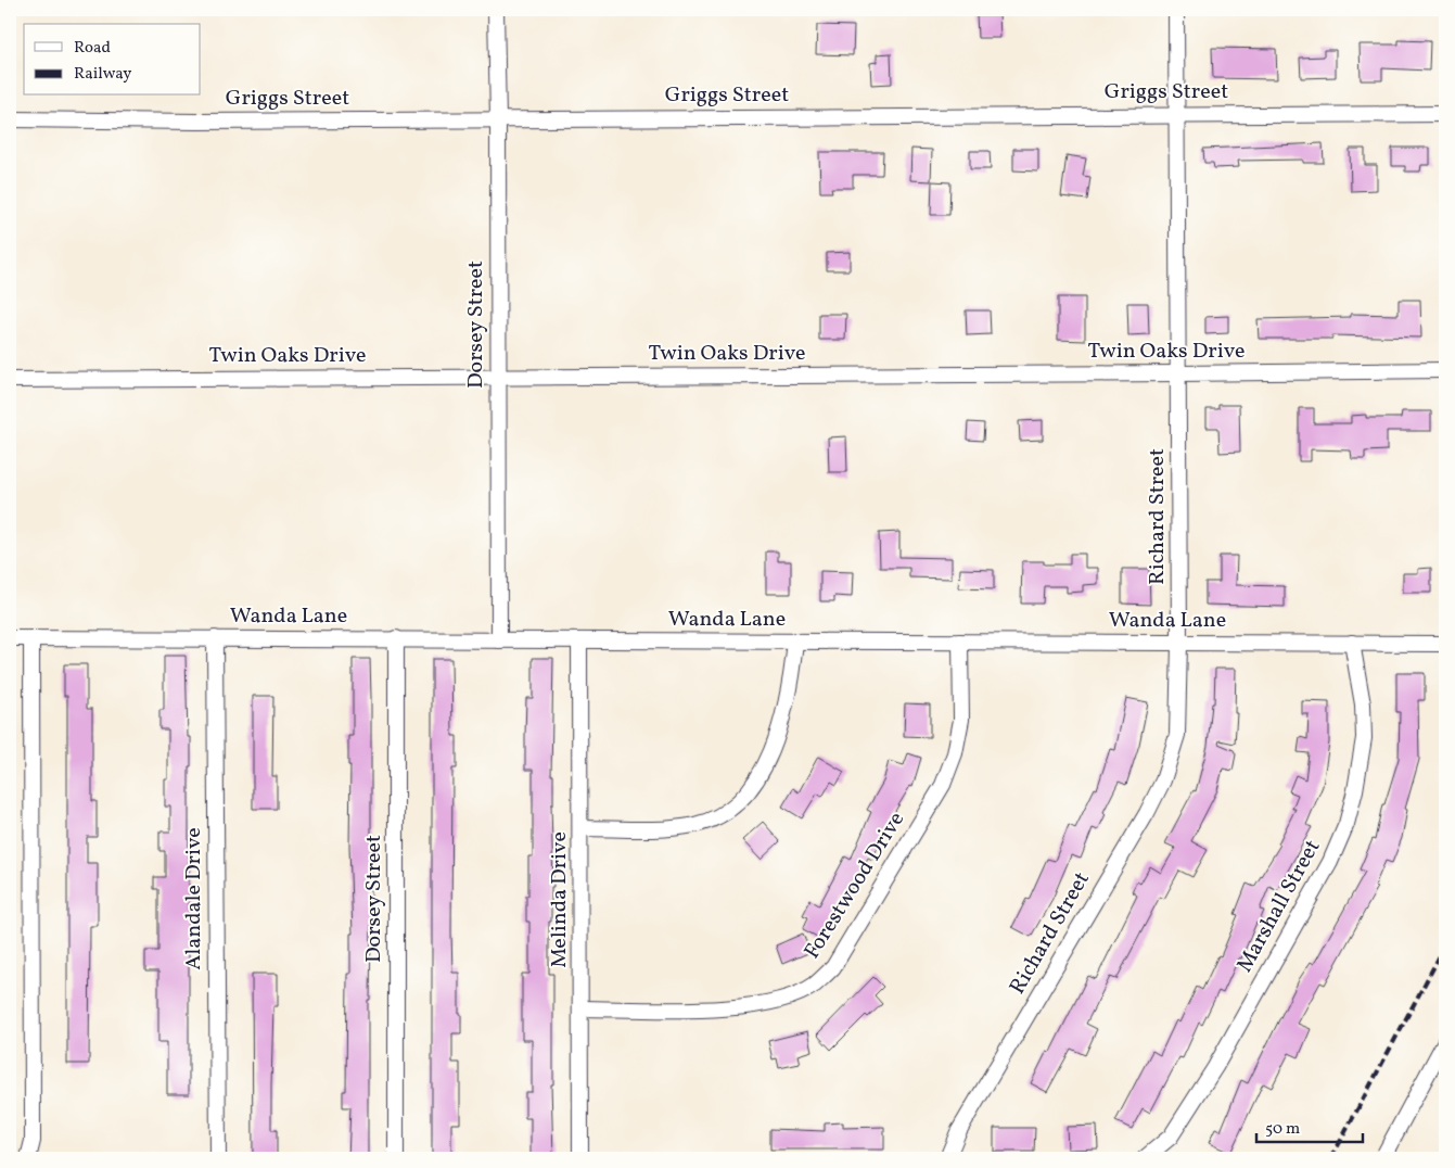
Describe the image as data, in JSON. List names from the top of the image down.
{
  "streets": {
    "street": [
      "Griggs Street",
      "Dorsey Street",
      "Twin Oaks Drive",
      "Richard Street",
      "Wanda Lane",
      "Forestwood Drive",
      "Alandale Drive",
      "Melinda Drive",
      "Marshall Street"
    ]
  },
  "crossings": [
    ["Griggs Street", "Dorsey Street"],
    ["Griggs Street", "Richard Street"],
    ["Dorsey Street", "Twin Oaks Drive"],
    ["Dorsey Street", "Wanda Lane"],
    ["Twin Oaks Drive", "Richard Street"],
    ["Richard Street", "Wanda Lane"],
    ["Wanda Lane", "Forestwood Drive"],
    ["Wanda Lane", "Alandale Drive"],
    ["Wanda Lane", "Melinda Drive"],
    ["Wanda Lane", "Marshall Street"],
    ["Forestwood Drive", "Melinda Drive"]
  ],
  "legend": ["Road", "Railway"],
  "scale_bar": "50 m"
}
